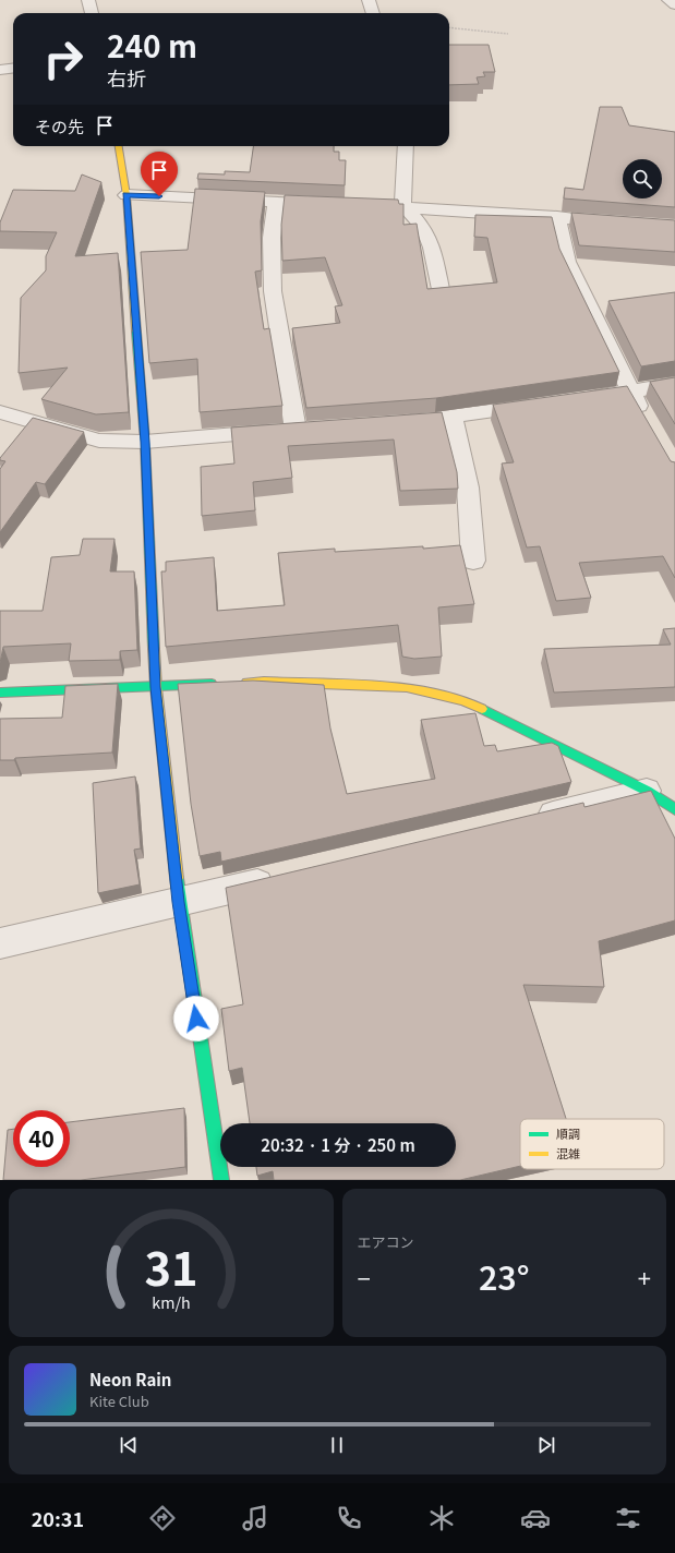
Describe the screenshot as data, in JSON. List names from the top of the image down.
{
  "legend": ["順調", "混雑"],
  "page": {
    "turn": ["240 m", "右折"],
    "then": "その先",
    "limit": "40",
    "trip": "20:32 · 1 分 · 250 m",
    "tile": "エアコン",
    "heat": ["−", "23°", "+"],
    "song": ["Neon Rain", "Kite Club"],
    "tabs": "20:31",
    "gauge": ["31", "km/h"]
  }
}
